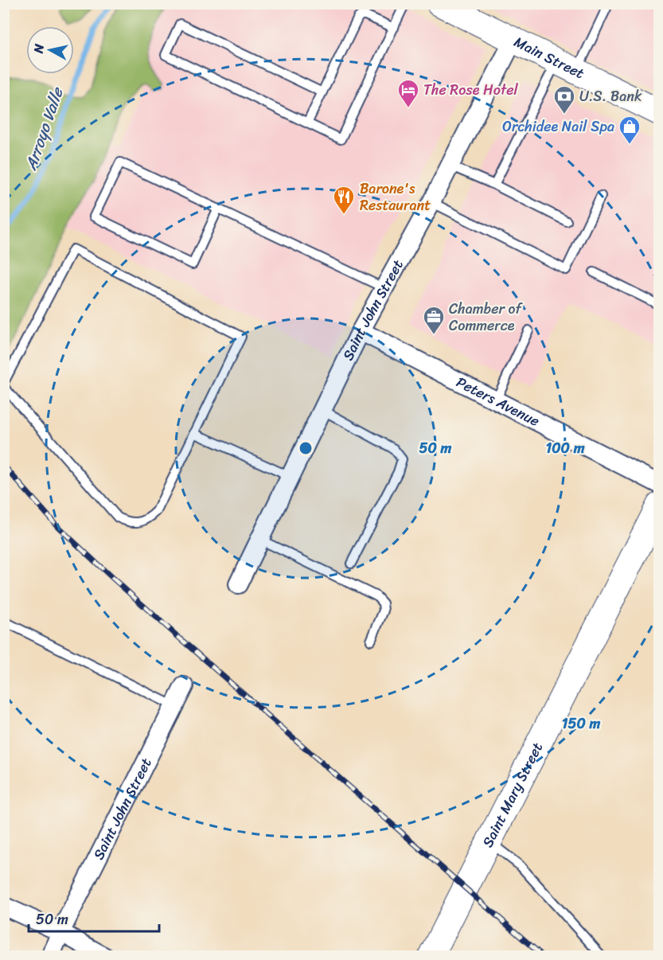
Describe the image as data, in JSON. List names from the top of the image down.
{
  "streets": {
    "street": [
      "Main Street",
      "Saint John Street",
      "Peters Avenue",
      "Saint Mary Street"
    ]
  },
  "crossings": [
    ["Main Street", "Saint John Street"],
    ["Saint John Street", "Peters Avenue"]
  ],
  "water": ["Arroyo Valle"],
  "places": {
    "hotel": ["The Rose Hotel"],
    "bank": ["U.S. Bank"],
    "shop": ["Orchidee Nail Spa"],
    "restaurant": ["Barone's Restaurant"],
    "office": ["Chamber of Commerce"]
  },
  "scale_bar": "50 m",
  "north": "left",
  "rings": ["50 m", "100 m", "150 m"]
}
